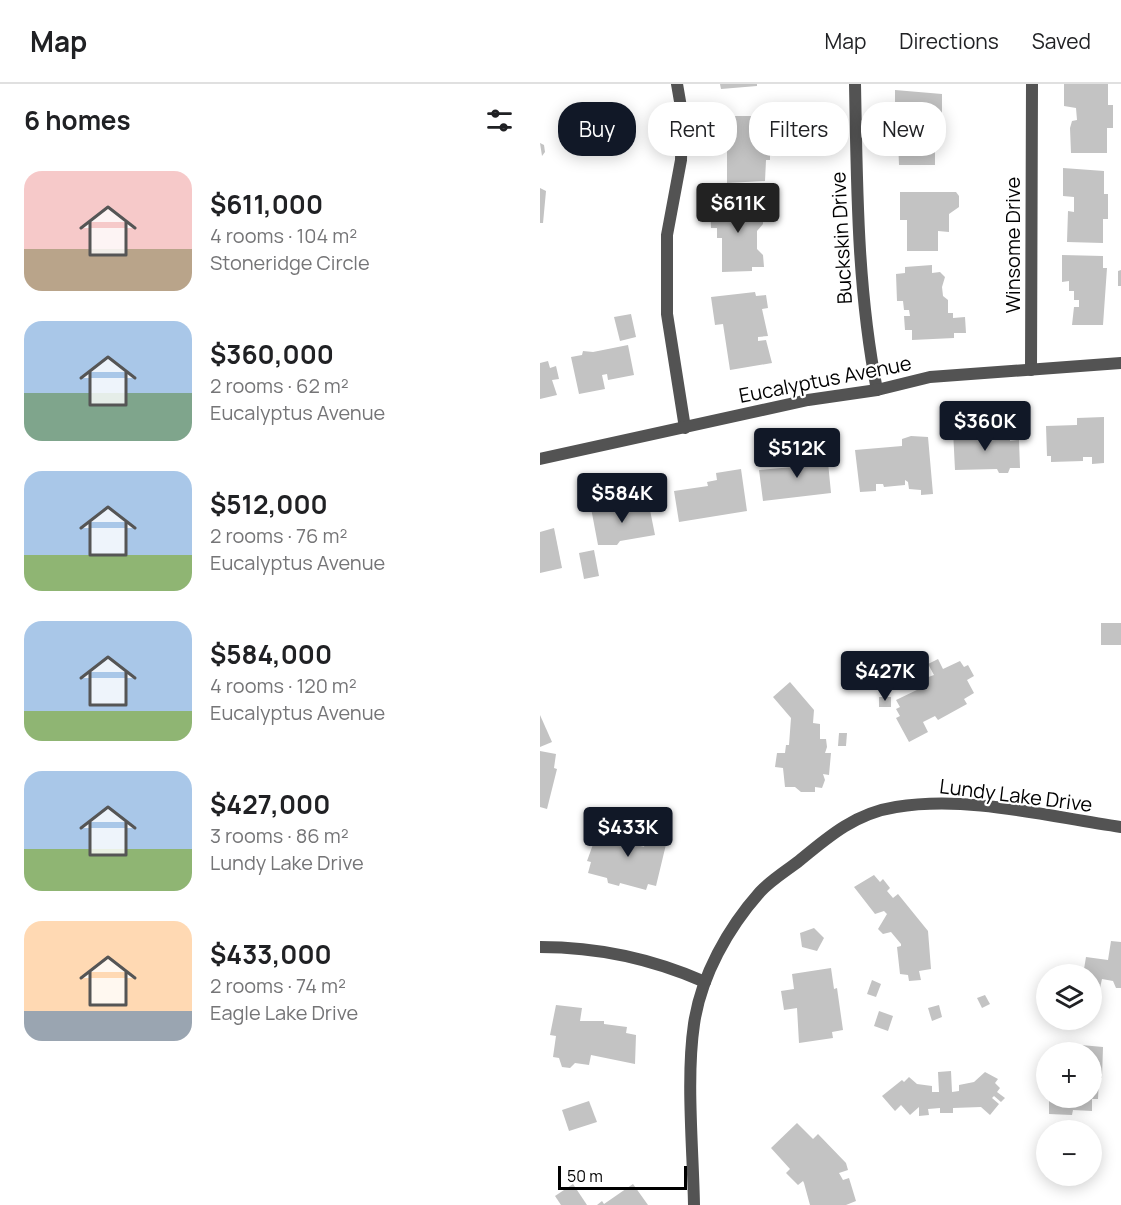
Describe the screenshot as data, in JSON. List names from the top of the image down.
{
  "streets": {
    "street": [
      "Buckskin Drive",
      "Winsome Drive",
      "Eucalyptus Avenue",
      "Lundy Lake Drive"
    ]
  },
  "crossings": [
    ["Buckskin Drive", "Eucalyptus Avenue"],
    ["Winsome Drive", "Eucalyptus Avenue"]
  ],
  "scale_bar": "50 m",
  "page": {
    "header": "Map",
    "nav": ["Map", "Directions", "Saved"],
    "heading": "6 homes",
    "chip": [
      "Buy",
      "Rent",
      "Filters",
      "New"
    ],
    "list": [
      {
        "name": "$611,000",
        "note": "4 rooms · 104 m² · Stoneridge Circle"
      },
      {
        "name": "$360,000",
        "note": "2 rooms · 62 m² · Eucalyptus Avenue"
      },
      {
        "name": "$512,000",
        "note": "2 rooms · 76 m² · Eucalyptus Avenue"
      },
      {
        "name": "$584,000",
        "note": "4 rooms · 120 m² · Eucalyptus Avenue"
      },
      {
        "name": "$427,000",
        "note": "3 rooms · 86 m² · Lundy Lake Drive"
      },
      {
        "name": "$433,000",
        "note": "2 rooms · 74 m² · Eagle Lake Drive"
      }
    ],
    "price": [
      "$611K",
      "$360K",
      "$512K",
      "$584K",
      "$427K",
      "$433K"
    ],
    "map_buttons": ["+", "−"],
    "scale": "50 m"
  }
}
